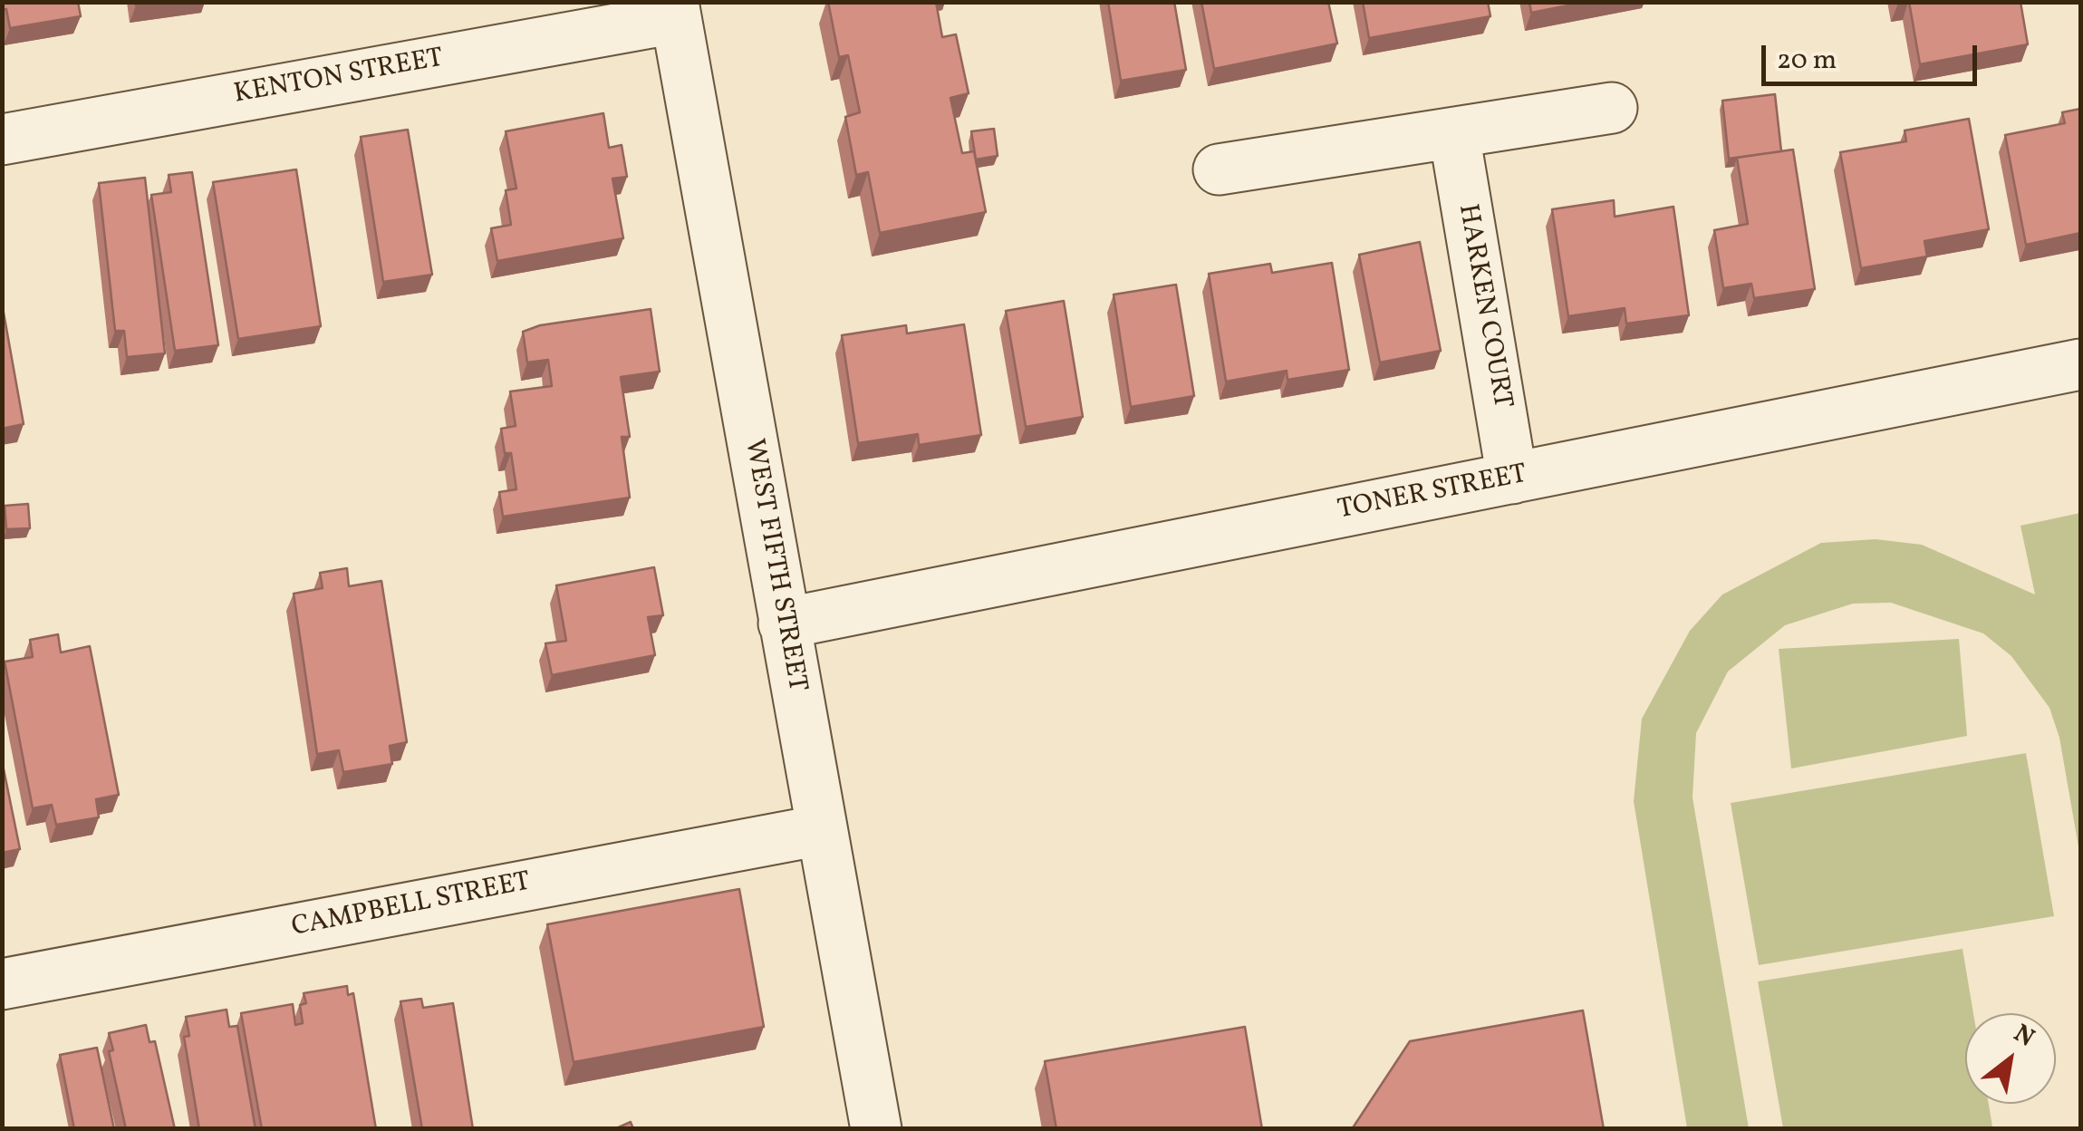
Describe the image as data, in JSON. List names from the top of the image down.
{
  "streets": {
    "street": [
      "KENTON STREET",
      "HARKEN COURT",
      "TONER STREET",
      "WEST FIFTH STREET",
      "CAMPBELL STREET"
    ]
  },
  "crossings": [
    ["KENTON STREET", "WEST FIFTH STREET"],
    ["HARKEN COURT", "TONER STREET"],
    ["TONER STREET", "WEST FIFTH STREET"],
    ["WEST FIFTH STREET", "CAMPBELL STREET"]
  ],
  "scale_bar": "20 m",
  "north": "top right"
}
